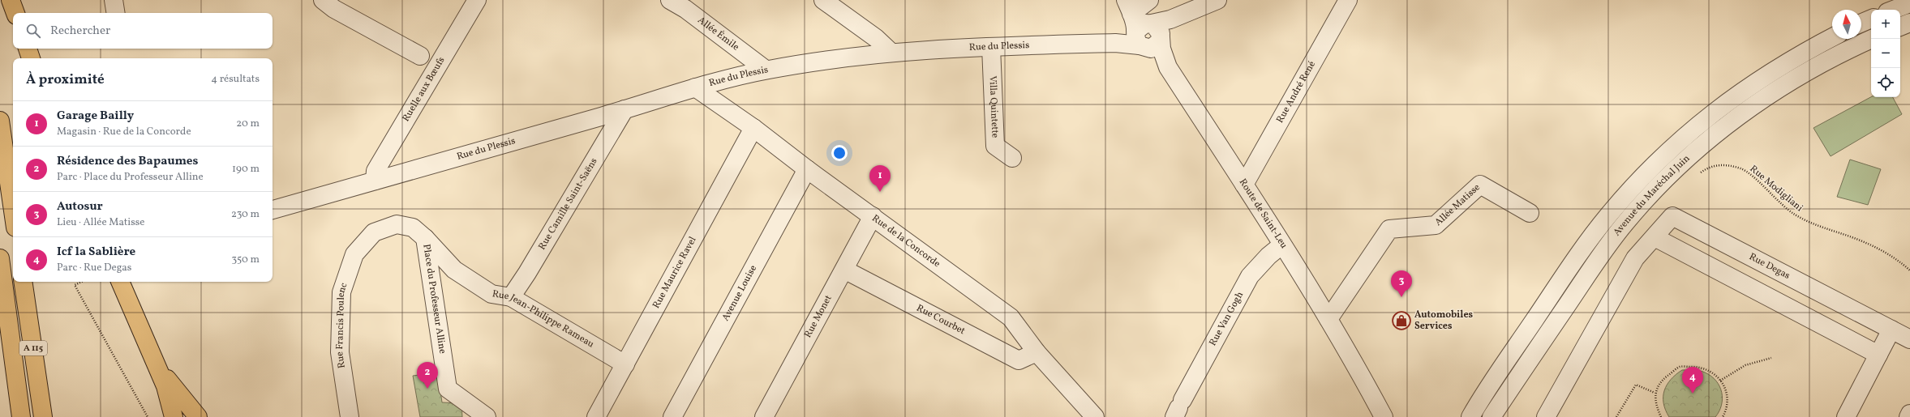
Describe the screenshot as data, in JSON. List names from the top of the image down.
{
  "streets": {
    "highway": ["A 115"],
    "street": [
      "Allée Émile",
      "Rue du Plessis",
      "Ruelle aux Bœufs",
      "Rue André René",
      "Villa Quintette",
      "Avenue du Maréchal Juin",
      "Rue Camille Saint-Saëns",
      "Allée Matisse",
      "Route de Saint-Leu",
      "Rue de la Concorde",
      "Rue Degas",
      "Rue Maurice Ravel",
      "Avenue Louise",
      "Place du Professeur Alline",
      "Rue Monet",
      "Rue Van Gogh",
      "Rue Jean-Philippe Rameau",
      "Rue Courbet",
      "Rue Francis Poulenc"
    ],
    "path": ["Rue Modigliani"]
  },
  "crossings": [
    ["Allée Émile", "Rue du Plessis"],
    ["Rue du Plessis", "Ruelle aux Bœufs"],
    ["Rue du Plessis", "Villa Quintette"],
    ["Rue du Plessis", "Rue Camille Saint-Saëns"],
    ["Rue du Plessis", "Route de Saint-Leu"],
    ["Rue du Plessis", "Rue de la Concorde"],
    ["Rue André René", "Route de Saint-Leu"],
    ["Rue Camille Saint-Saëns", "Rue Jean-Philippe Rameau"],
    ["Allée Matisse", "Route de Saint-Leu"],
    ["Route de Saint-Leu", "Rue Van Gogh"],
    ["Rue de la Concorde", "Rue Maurice Ravel"],
    ["Rue de la Concorde", "Avenue Louise"],
    ["Rue de la Concorde", "Rue Monet"],
    ["Rue de la Concorde", "Rue Courbet"],
    ["Rue Maurice Ravel", "Rue Jean-Philippe Rameau"],
    ["Place du Professeur Alline", "Rue Jean-Philippe Rameau"],
    ["Rue Monet", "Rue Courbet"],
    ["Rue Jean-Philippe Rameau", "Rue Francis Poulenc"]
  ],
  "places": {
    "shop": ["Automobiles Services"]
  },
  "north": "top",
  "page": {
    "map_buttons": ["+", "−"],
    "search": "Rechercher",
    "heading": ["À proximité", "4 résultats"],
    "list": [
      {
        "mark": "1",
        "name": "Garage Bailly",
        "note": "Magasin · Rue de la Concorde",
        "value": "20 m"
      },
      {
        "mark": "2",
        "name": "Résidence des Bapaumes",
        "note": "Parc · Place du Professeur Alline",
        "value": "190 m"
      },
      {
        "mark": "3",
        "name": "Autosur",
        "note": "Lieu · Allée Matisse",
        "value": "230 m"
      },
      {
        "mark": "4",
        "name": "Icf la Sablière",
        "note": "Parc · Rue Degas",
        "value": "350 m"
      }
    ],
    "pins": [
      "1",
      "3",
      "2",
      "4"
    ]
  }
}
